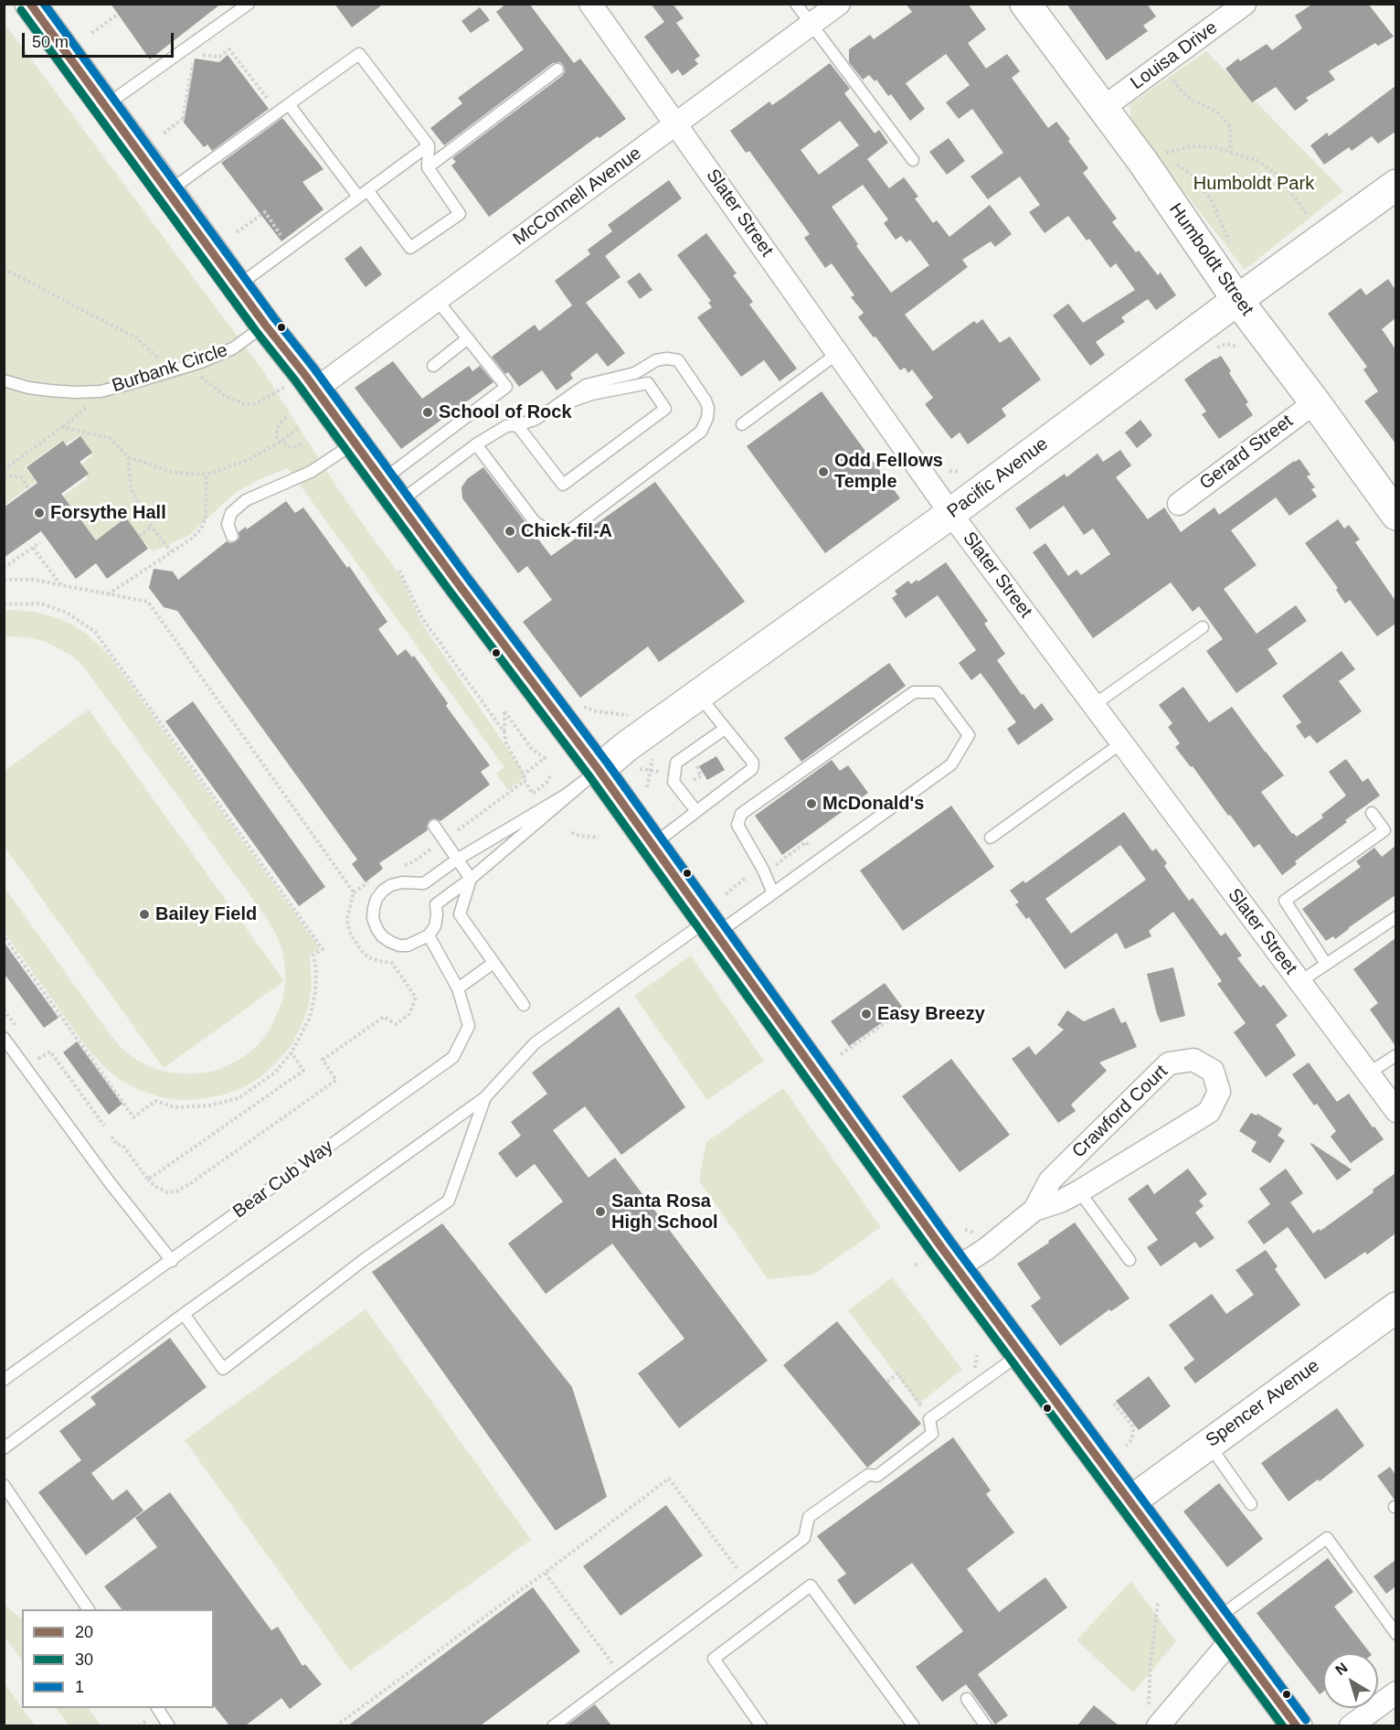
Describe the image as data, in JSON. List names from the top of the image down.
{
  "streets": {
    "main road": ["Humboldt Street", "Pacific Avenue", "Spencer Avenue"],
    "street": [
      "Louisa Drive",
      "McConnell Avenue",
      "Slater Street",
      "Gerard Street",
      "Crawford Court"
    ],
    "lane": ["Burbank Circle", "Bear Cub Way"]
  },
  "crossings": [
    ["Louisa Drive", "Humboldt Street"],
    ["McConnell Avenue", "Slater Street"],
    ["Slater Street", "Pacific Avenue"],
    ["Humboldt Street", "Gerard Street"],
    ["Humboldt Street", "Pacific Avenue"]
  ],
  "parks": ["Humboldt Park"],
  "places": [
    "School of Rock",
    "Odd Fellows Temple",
    "Forsythe Hall",
    "Chick-fil-A",
    "McDonald's",
    "Bailey Field",
    "Easy Breezy",
    "Santa Rosa High School"
  ],
  "lines": ["transit line 20", "transit line 1", "transit line 30"],
  "legend": ["20", "30", "1"],
  "scale_bar": "50 m",
  "north": "top left"
}
